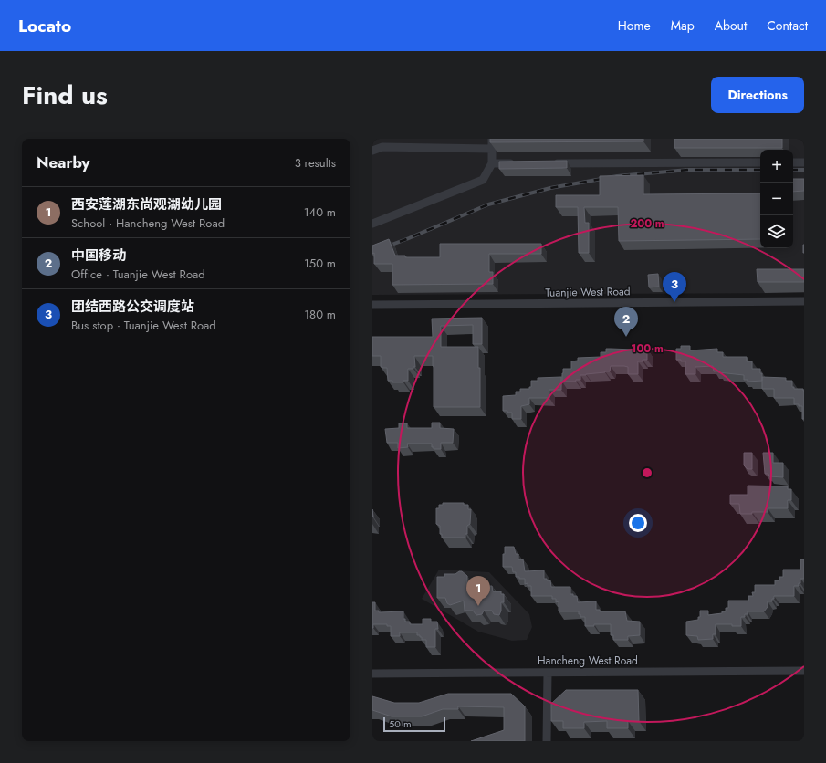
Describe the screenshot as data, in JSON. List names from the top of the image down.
{
  "streets": {
    "street": ["Tuanjie West Road", "Hancheng West Road"]
  },
  "scale_bar": "50 m",
  "page": {
    "header": "Locato",
    "nav": [
      "Home",
      "Map",
      "About",
      "Contact"
    ],
    "title": "Find us",
    "buttons": "Directions",
    "heading": ["Nearby", "3 results"],
    "map_buttons": ["+", "−"],
    "list": [
      {
        "mark": "1",
        "name": "西安莲湖东尚观湖幼儿园",
        "note": "School · Hancheng West Road",
        "value": "140 m"
      },
      {
        "mark": "2",
        "name": "中国移动",
        "note": "Office · Tuanjie West Road",
        "value": "150 m"
      },
      {
        "mark": "3",
        "name": "团结西路公交调度站",
        "note": "Bus stop · Tuanjie West Road",
        "value": "180 m"
      }
    ],
    "pins": ["3", "2", "1"],
    "scale": "50 m"
  },
  "rings": ["200 m", "100 m"]
}
